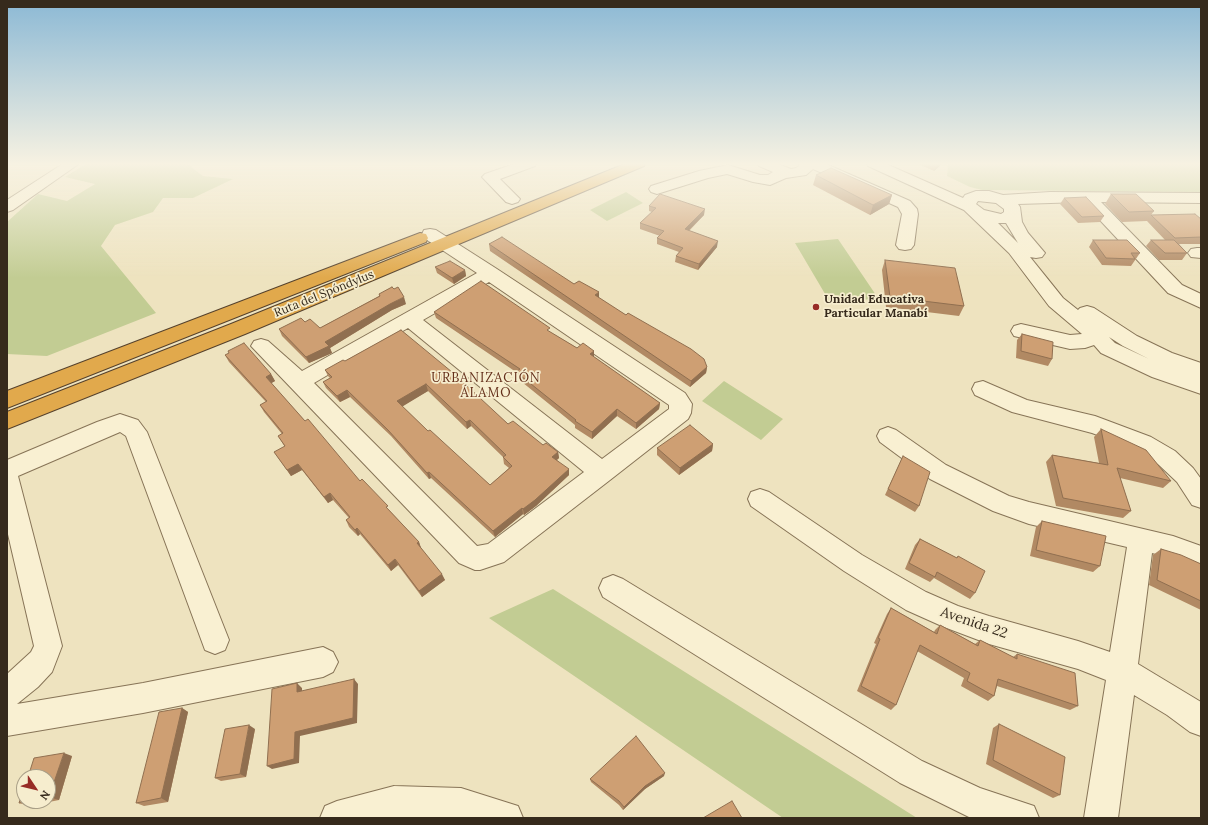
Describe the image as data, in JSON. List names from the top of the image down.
{
  "streets": {
    "highway": ["Ruta del Spóndylus"],
    "street": ["Avenida 22"]
  },
  "districts": ["URBANIZACIÓN ÁLAMO"],
  "places": ["Unidad Educativa Particular Manabí"],
  "north": "bottom right"
}
